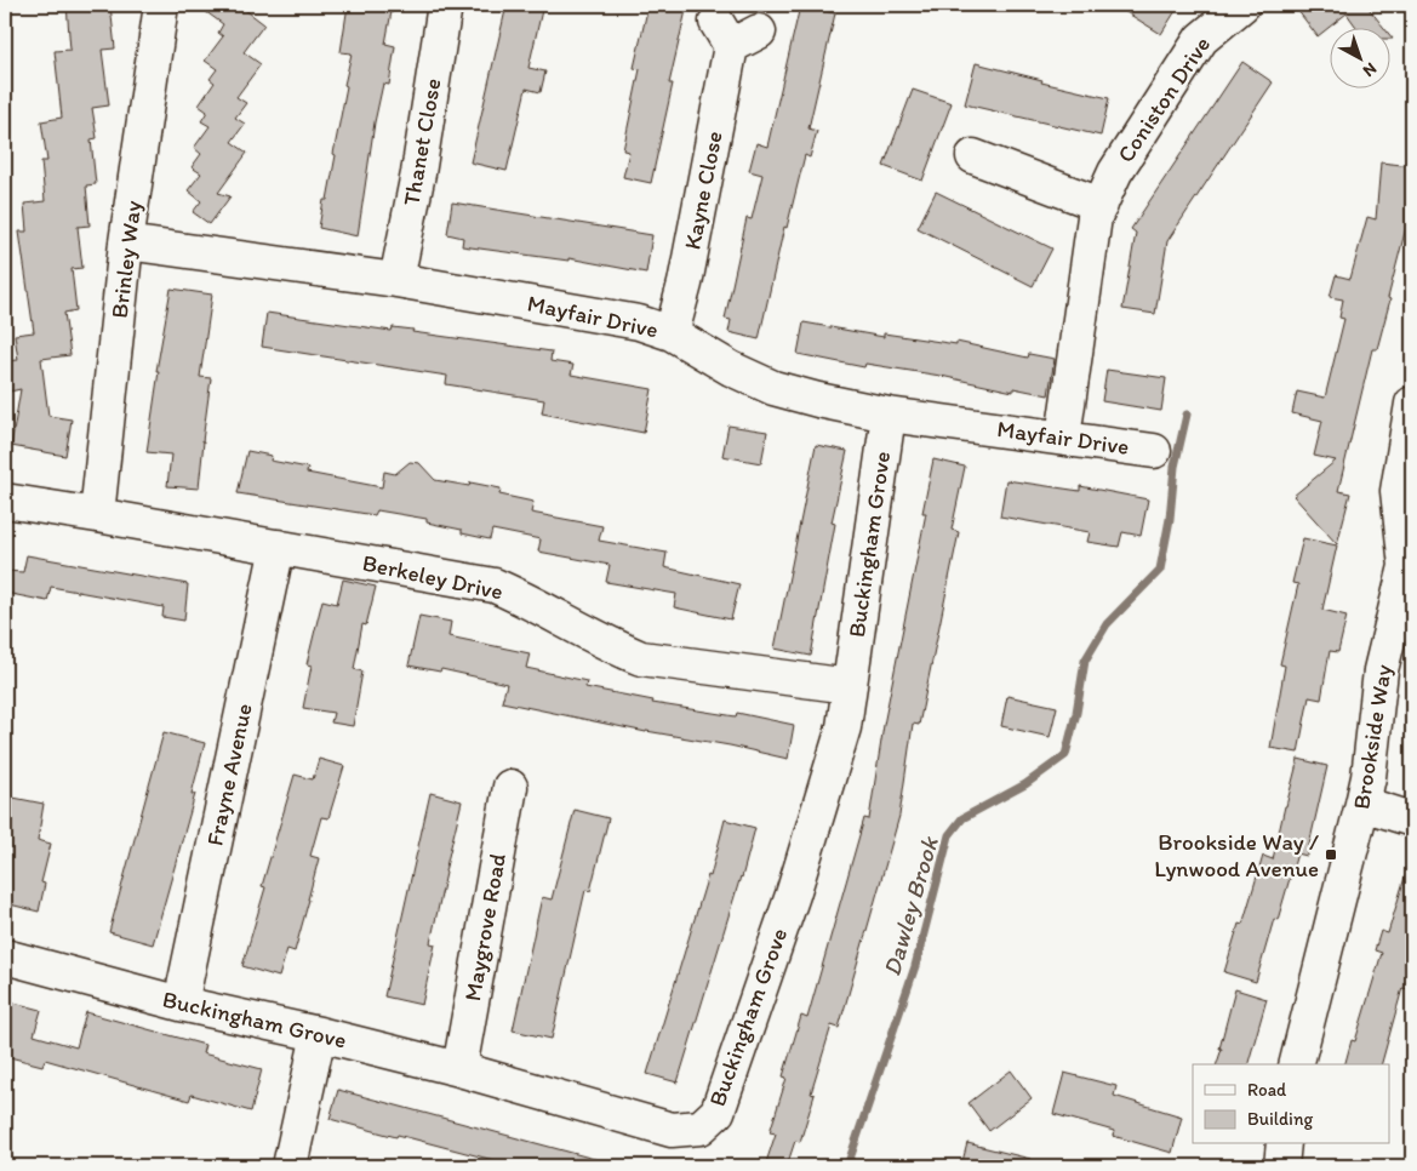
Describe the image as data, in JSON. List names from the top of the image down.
{
  "streets": {
    "street": [
      "Coniston Drive",
      "Thanet Close",
      "Kayne Close",
      "Brinley Way",
      "Mayfair Drive",
      "Buckingham Grove",
      "Berkeley Drive",
      "Brookside Way",
      "Frayne Avenue",
      "Maygrove Road"
    ]
  },
  "crossings": [
    ["Coniston Drive", "Mayfair Drive"],
    ["Thanet Close", "Mayfair Drive"],
    ["Kayne Close", "Mayfair Drive"],
    ["Brinley Way", "Mayfair Drive"],
    ["Brinley Way", "Berkeley Drive"],
    ["Mayfair Drive", "Buckingham Grove"],
    ["Buckingham Grove", "Berkeley Drive"],
    ["Buckingham Grove", "Frayne Avenue"],
    ["Buckingham Grove", "Maygrove Road"],
    ["Berkeley Drive", "Frayne Avenue"]
  ],
  "water": ["Dawley Brook"],
  "places": {
    "transit": ["Brookside Way / Lynwood Avenue"]
  },
  "legend": ["Road", "Building"],
  "north": "bottom right"
}
